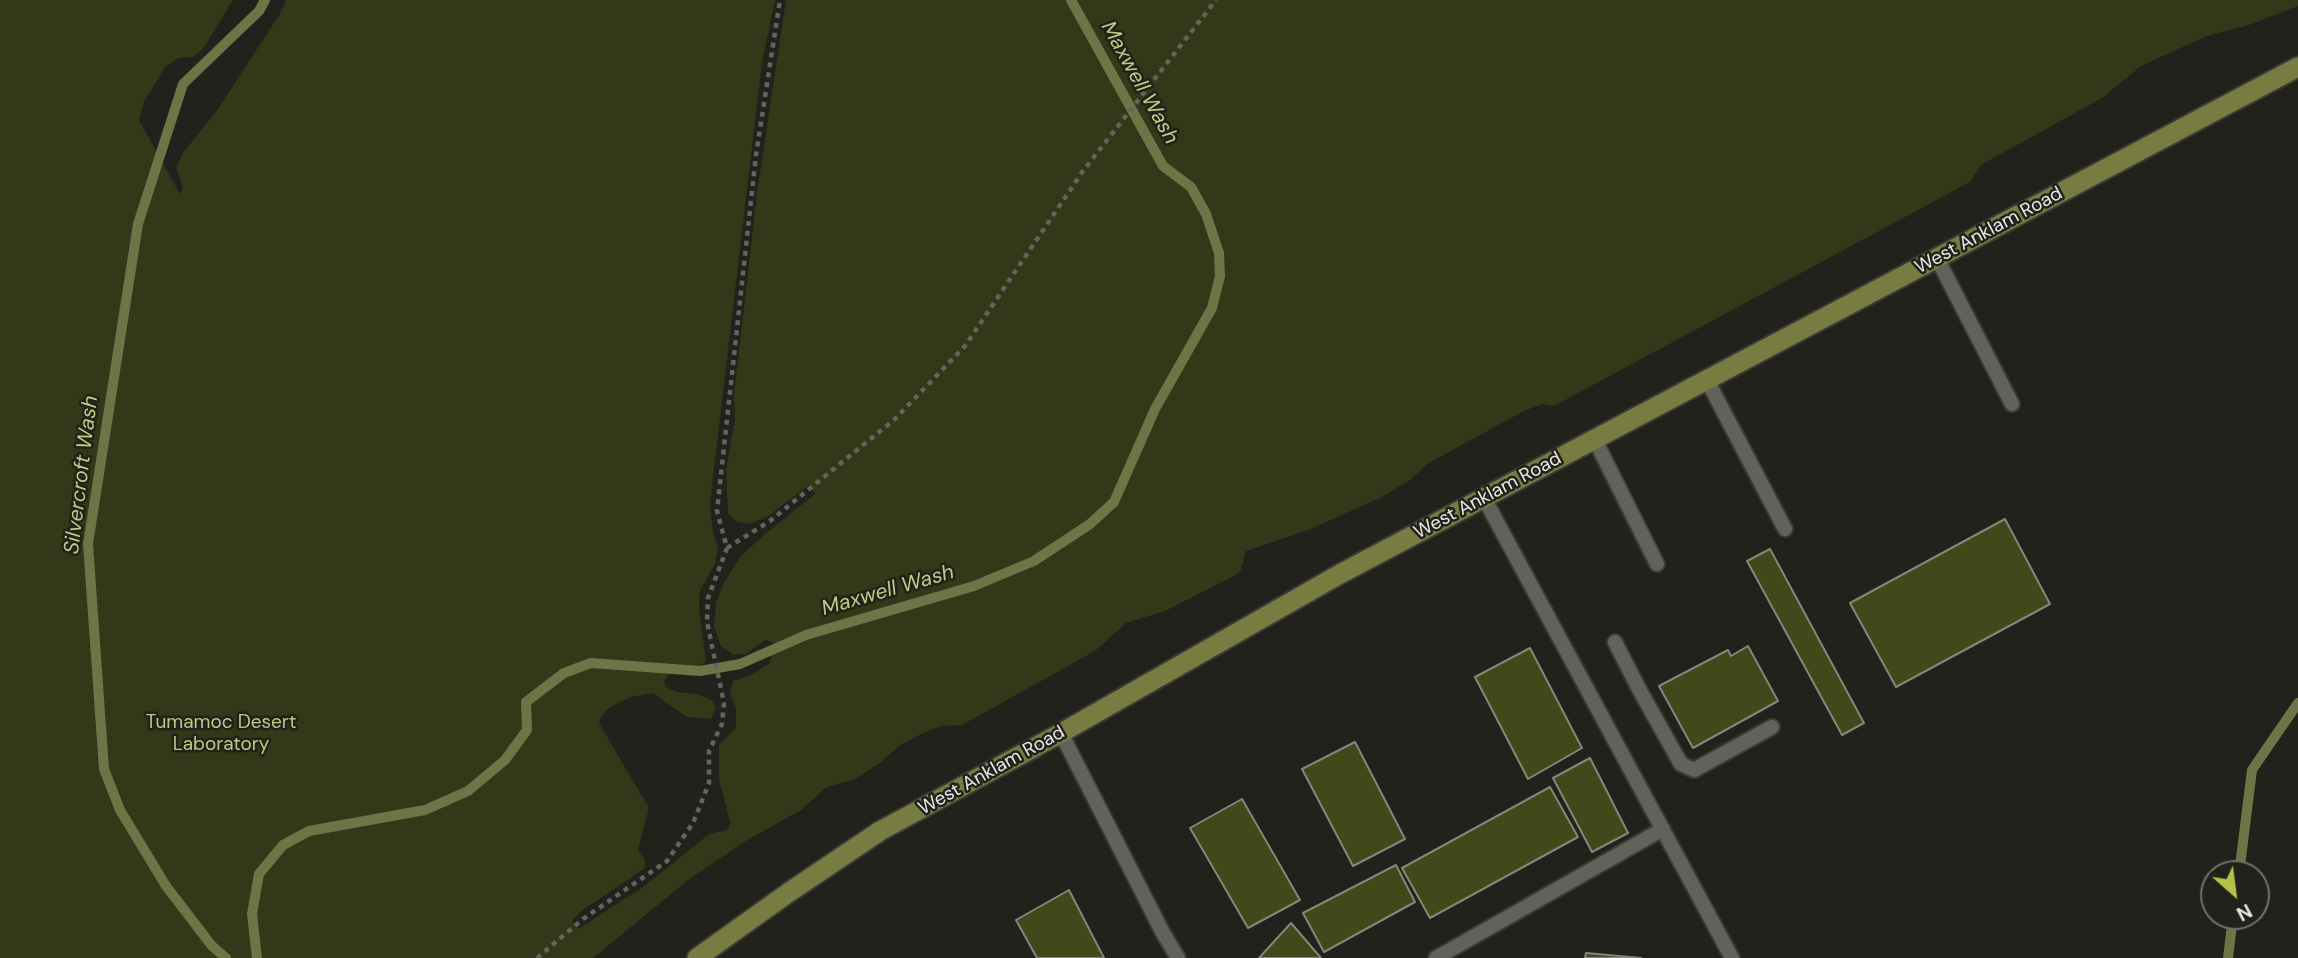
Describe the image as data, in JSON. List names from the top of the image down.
{
  "streets": {
    "main road": ["West Anklam Road"]
  },
  "water": ["Maxwell Wash", "Silvercroft Wash"],
  "parks": ["Tumamoc Desert Laboratory"],
  "north": "bottom right"
}
